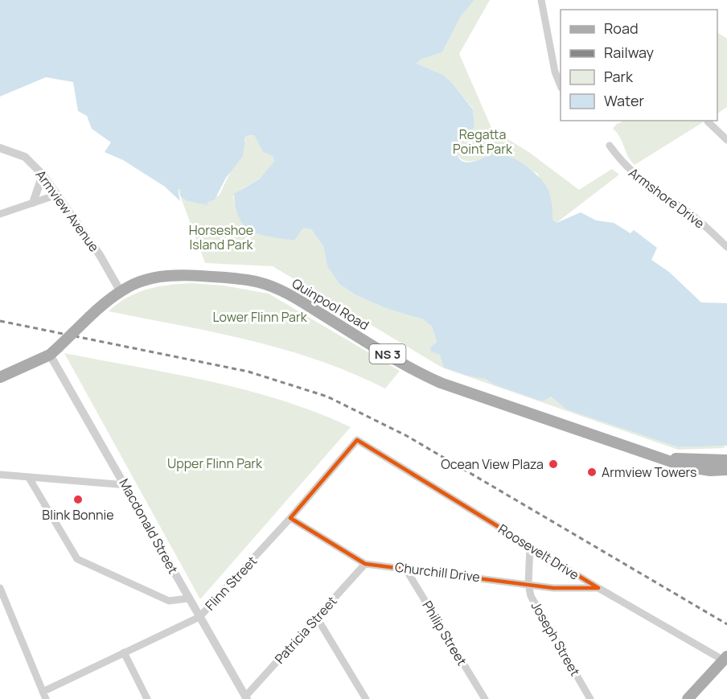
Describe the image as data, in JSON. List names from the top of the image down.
{
  "streets": {
    "main road": ["Quinpool Road", "NS 3"],
    "street": [
      "Armshore Drive",
      "Armview Avenue",
      "Macdonald Street",
      "Roosevelt Drive",
      "Churchill Drive",
      "Flinn Street",
      "Patricia Street",
      "Philip Street",
      "Joseph Street"
    ]
  },
  "crossings": [
    ["Armview Avenue", "Quinpool Road"],
    ["Quinpool Road", "Macdonald Street"],
    ["Macdonald Street", "Flinn Street"],
    ["Macdonald Street", "Patricia Street"],
    ["Roosevelt Drive", "Churchill Drive"],
    ["Roosevelt Drive", "Flinn Street"],
    ["Roosevelt Drive", "Joseph Street"],
    ["Churchill Drive", "Flinn Street"],
    ["Churchill Drive", "Patricia Street"],
    ["Churchill Drive", "Philip Street"],
    ["Churchill Drive", "Joseph Street"]
  ],
  "parks": [
    "Regatta Point Park",
    "Horseshoe Island Park",
    "Lower Flinn Park",
    "Upper Flinn Park"
  ],
  "places": ["Ocean View Plaza", "Armview Towers", "Blink Bonnie"],
  "legend": [
    "Road",
    "Railway",
    "Park",
    "Water"
  ]
}
